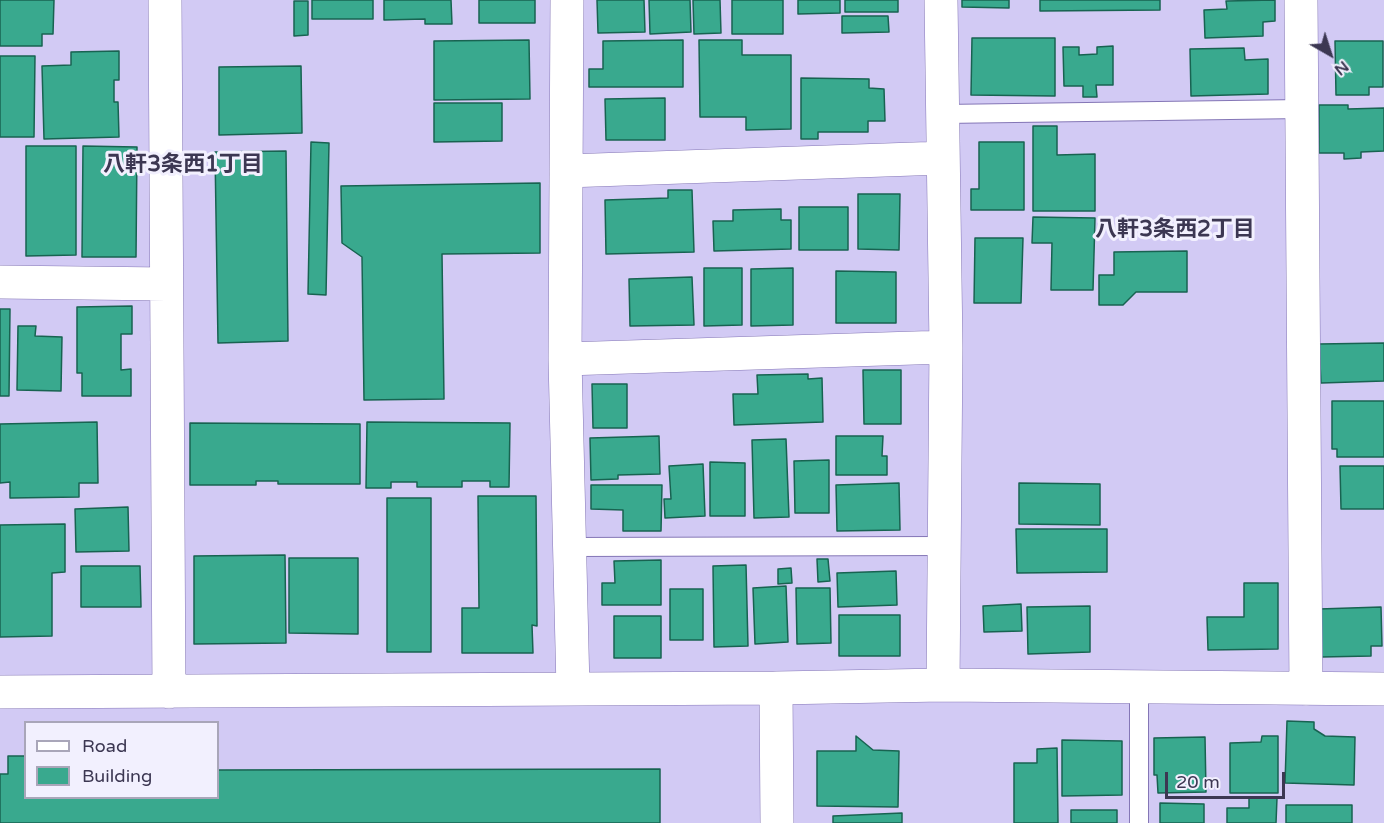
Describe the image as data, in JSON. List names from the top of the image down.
{
  "districts": ["八軒3条西1丁目", "八軒3条西2丁目"],
  "legend": ["Road", "Building"],
  "scale_bar": "20 m",
  "north": "bottom right"
}
